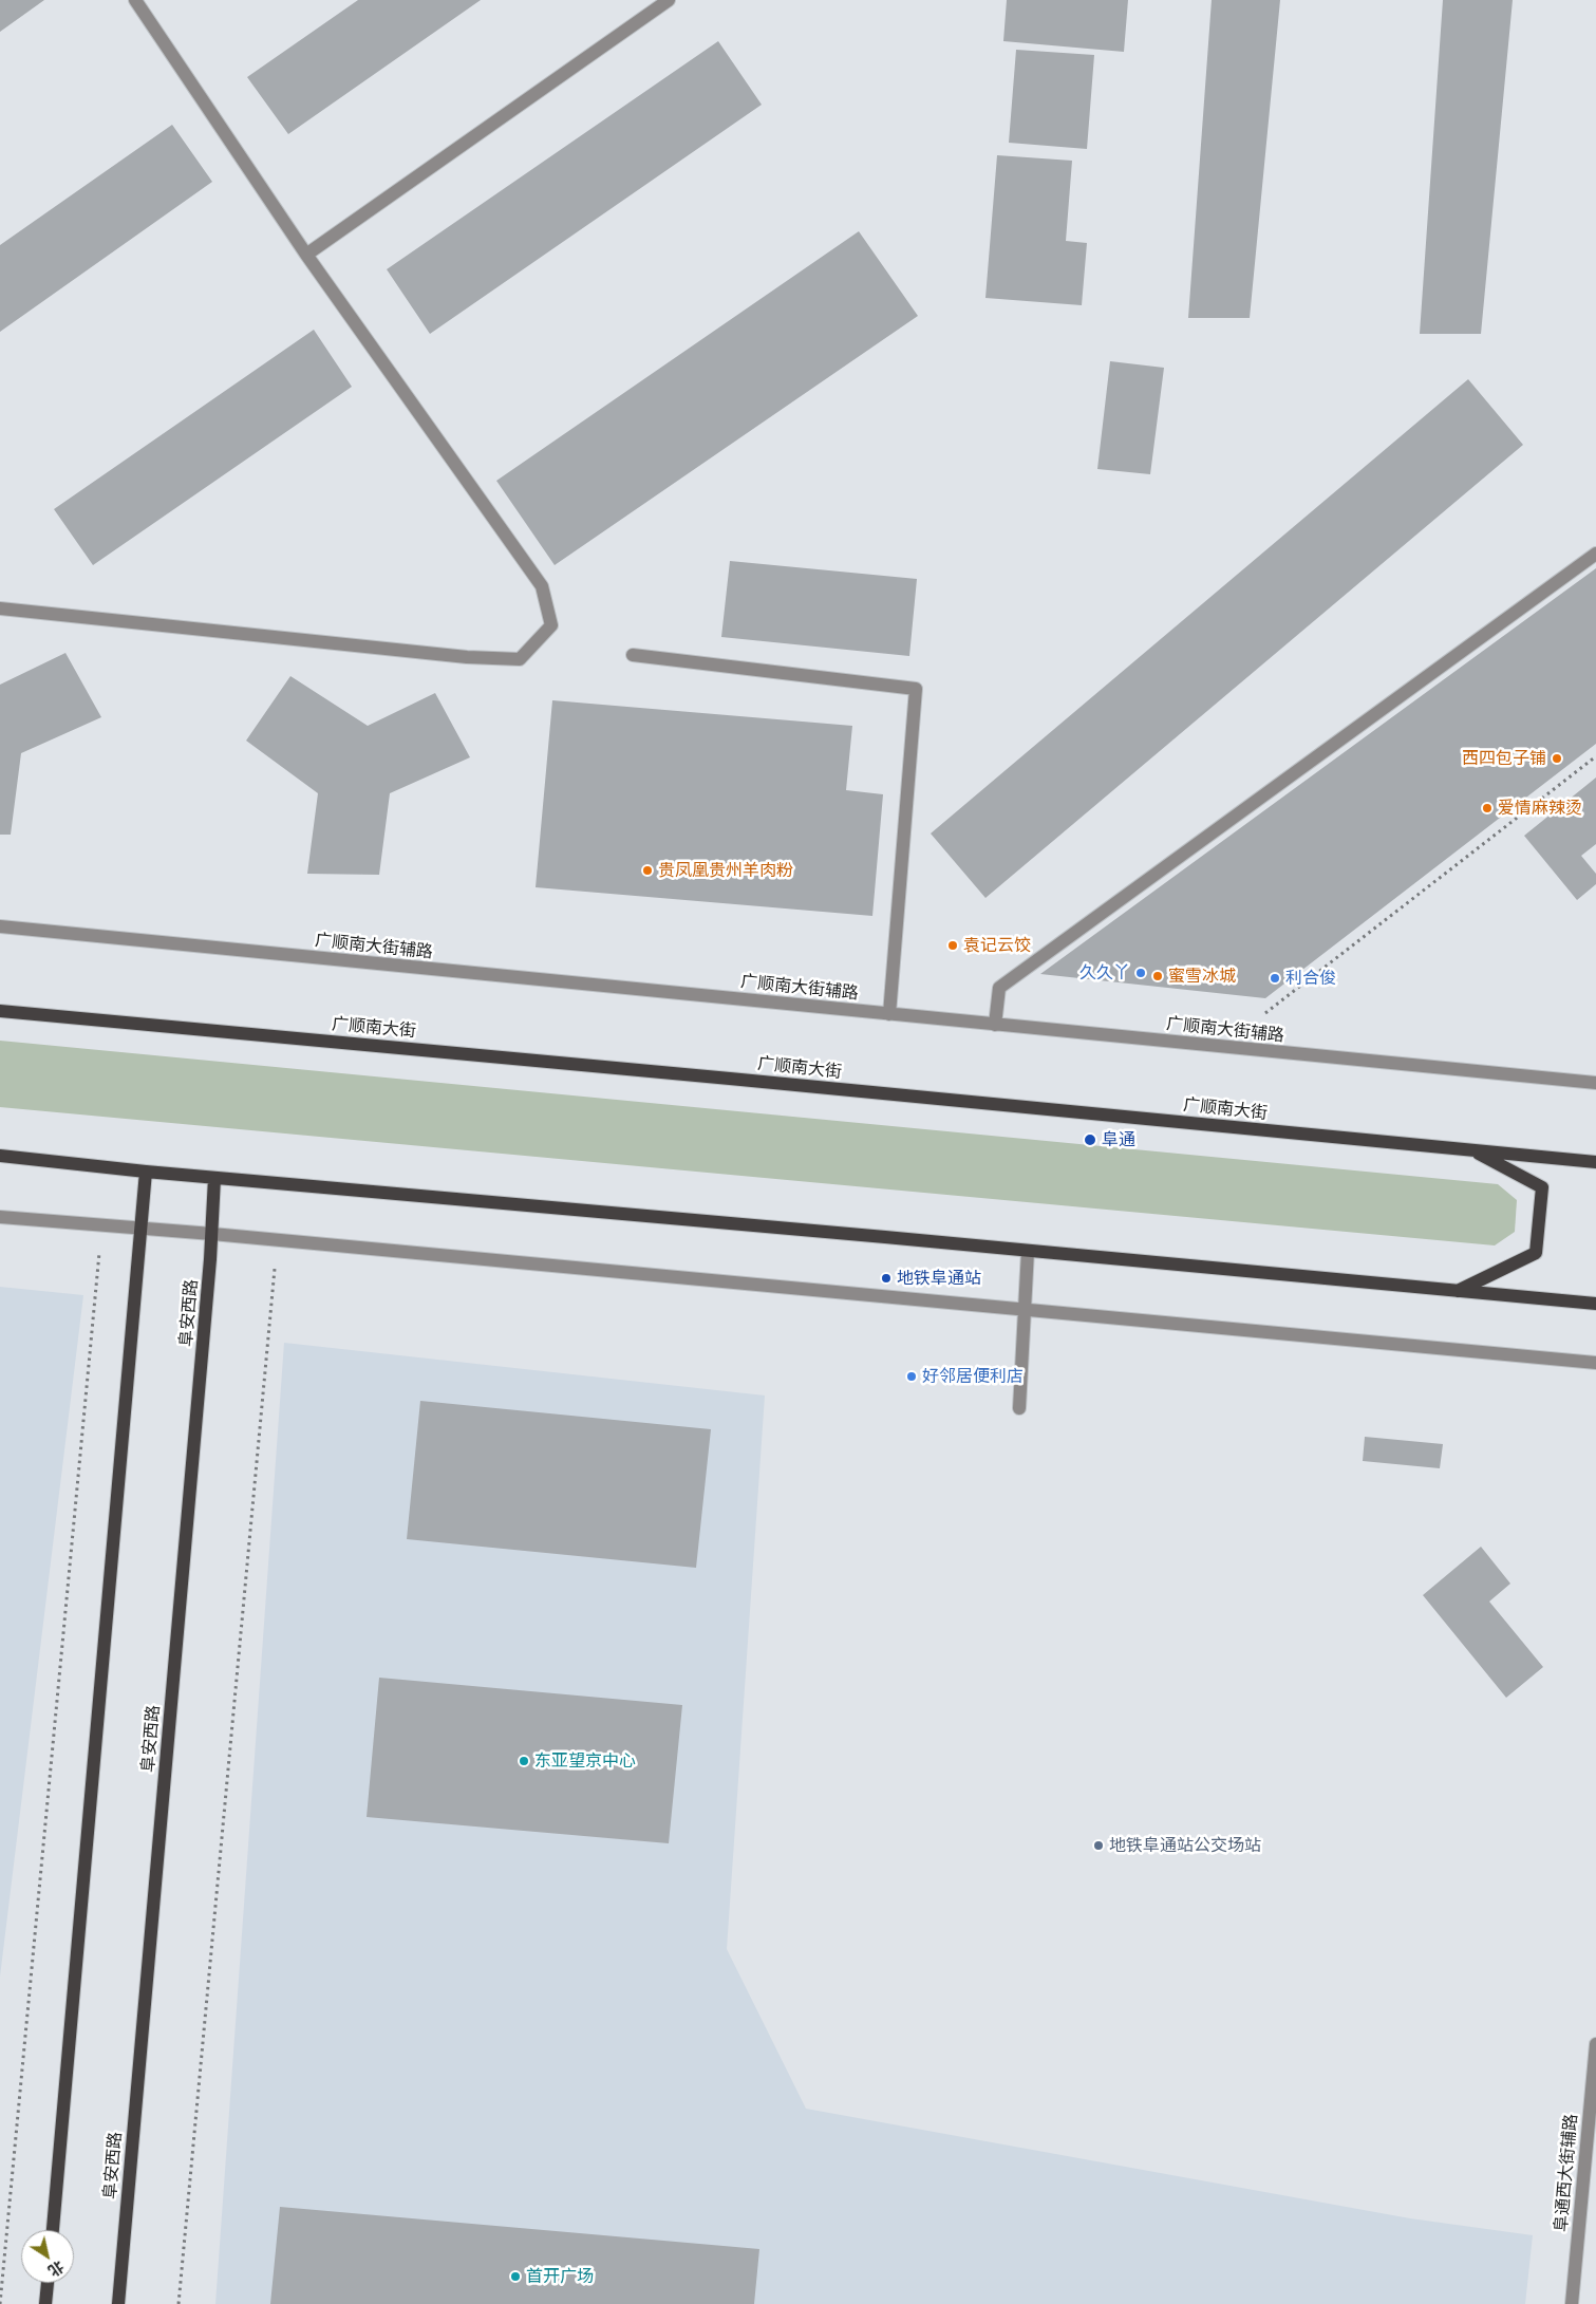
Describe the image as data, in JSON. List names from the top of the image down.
{
  "streets": {
    "main road": ["广顺南大街", "阜安西路"],
    "street": ["广顺南大街辅路", "阜通西大街辅路"]
  },
  "places": [
    "西四包子铺",
    "爱情麻辣烫",
    "贵凤凰贵州羊肉粉",
    "袁记云饺",
    "久久丫",
    "蜜雪冰城",
    "利合俊",
    "阜通",
    "地铁阜通站",
    "好邻居便利店",
    "东亚望京中心",
    "地铁阜通站公交场站",
    "首开广场"
  ],
  "north": "bottom right"
}
